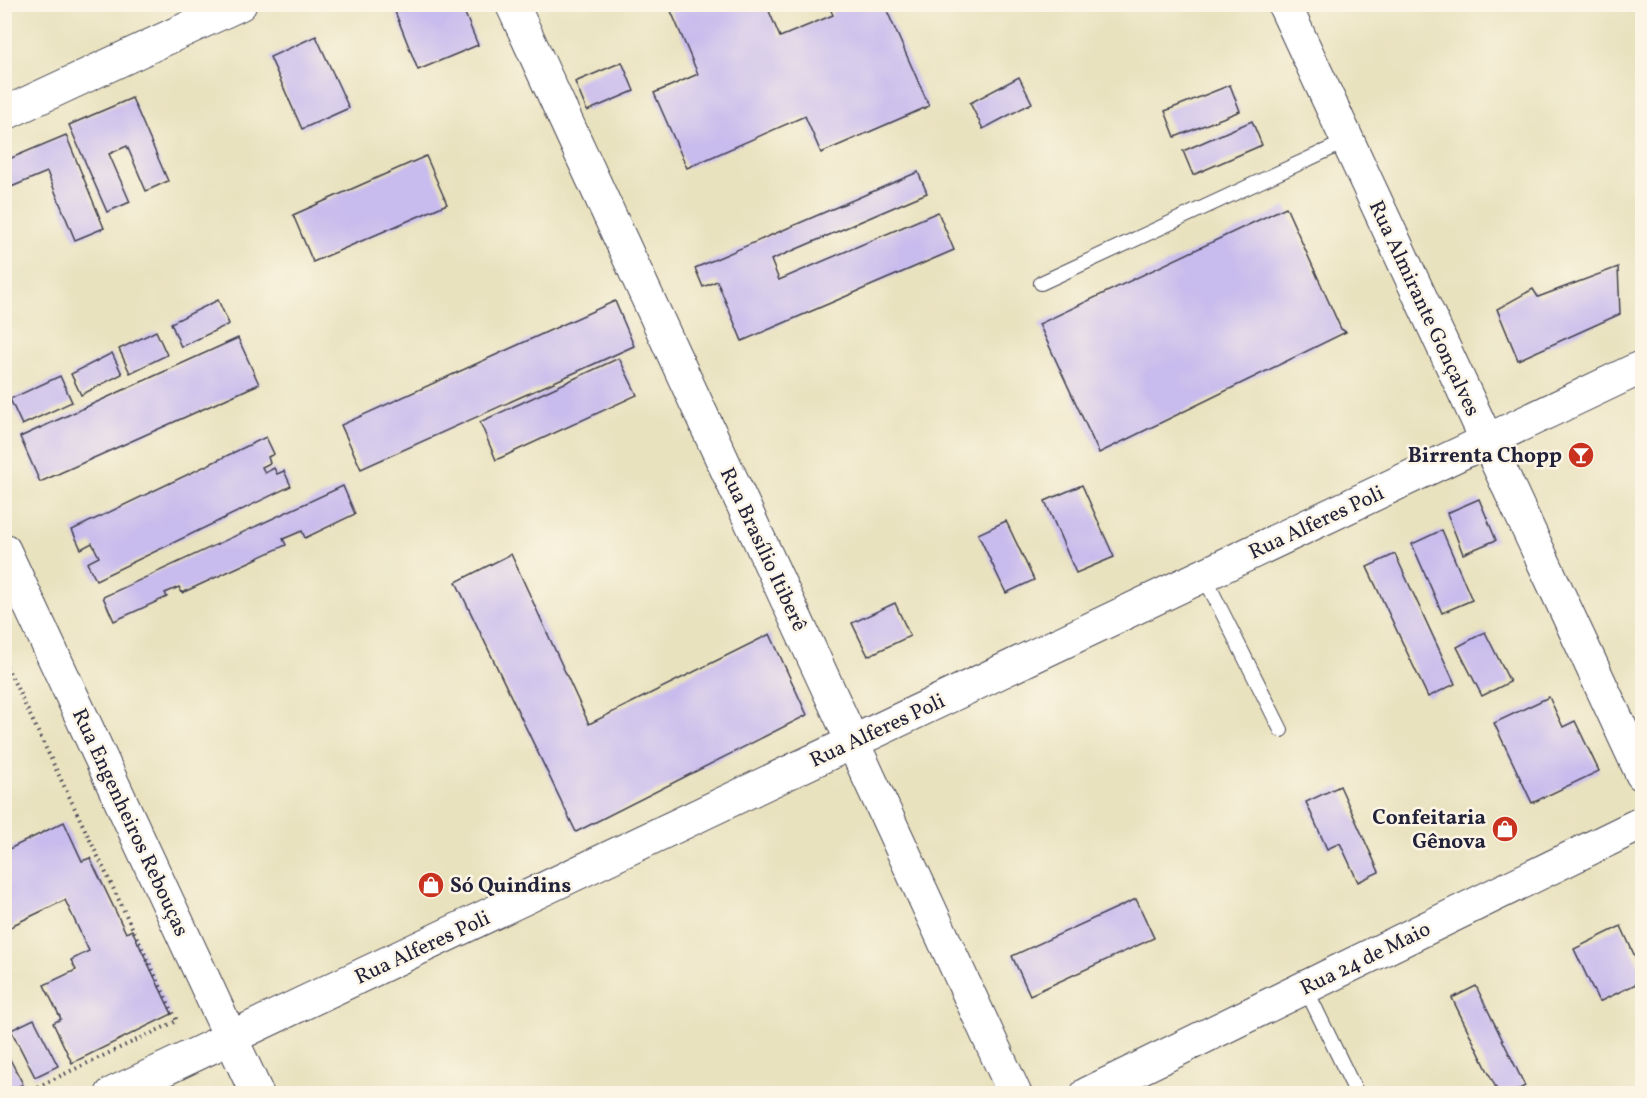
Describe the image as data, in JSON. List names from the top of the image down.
{
  "streets": {
    "street": [
      "Rua Almirante Gonçalves",
      "Rua Alferes Poli",
      "Rua Brasílio Itiberê",
      "Rua Engenheiros Rebouças",
      "Rua 24 de Maio"
    ]
  },
  "crossings": [
    ["Rua Almirante Gonçalves", "Rua Alferes Poli"],
    ["Rua Alferes Poli", "Rua Brasílio Itiberê"],
    ["Rua Alferes Poli", "Rua Engenheiros Rebouças"]
  ],
  "places": {
    "bar": ["Birrenta Chopp"],
    "shop": ["Confeitaria Gênova", "Só Quindins"]
  }
}
